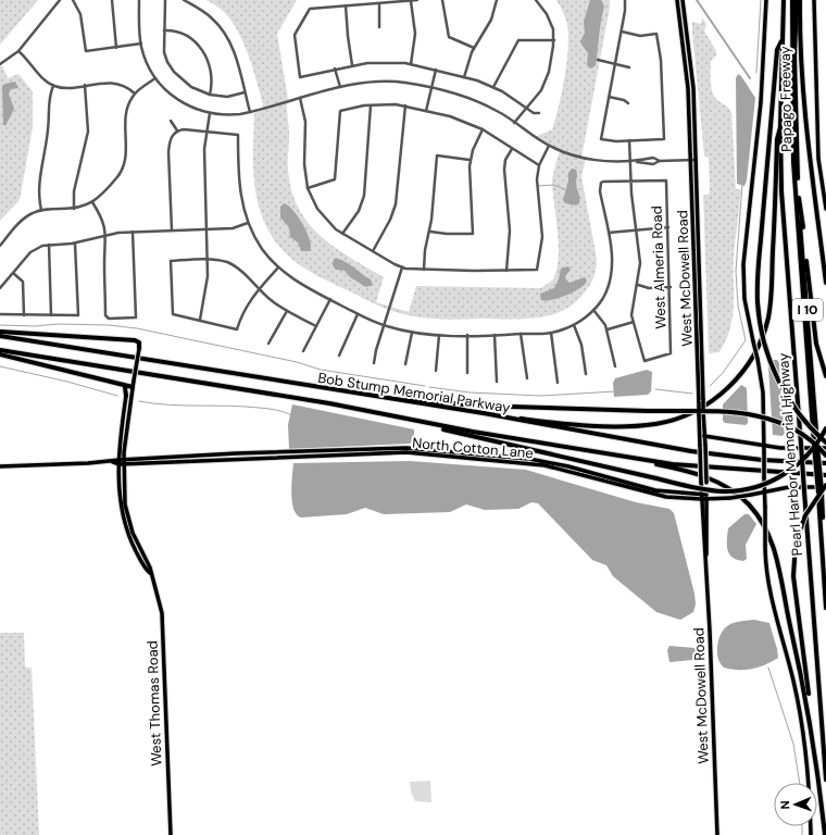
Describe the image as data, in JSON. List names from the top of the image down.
{
  "streets": {
    "highway": [
      "Papago Freeway",
      "I 10",
      "Bob Stump Memorial Parkway",
      "Pearl Harbor Memorial Highway"
    ],
    "main road": ["West McDowell Road", "North Cotton Lane", "West Thomas Road"],
    "street": ["West Almeria Road"]
  },
  "crossings": [
    ["Papago Freeway", "Pearl Harbor Memorial Highway"],
    ["West McDowell Road", "North Cotton Lane"],
    ["North Cotton Lane", "West Thomas Road"]
  ],
  "north": "left"
}
